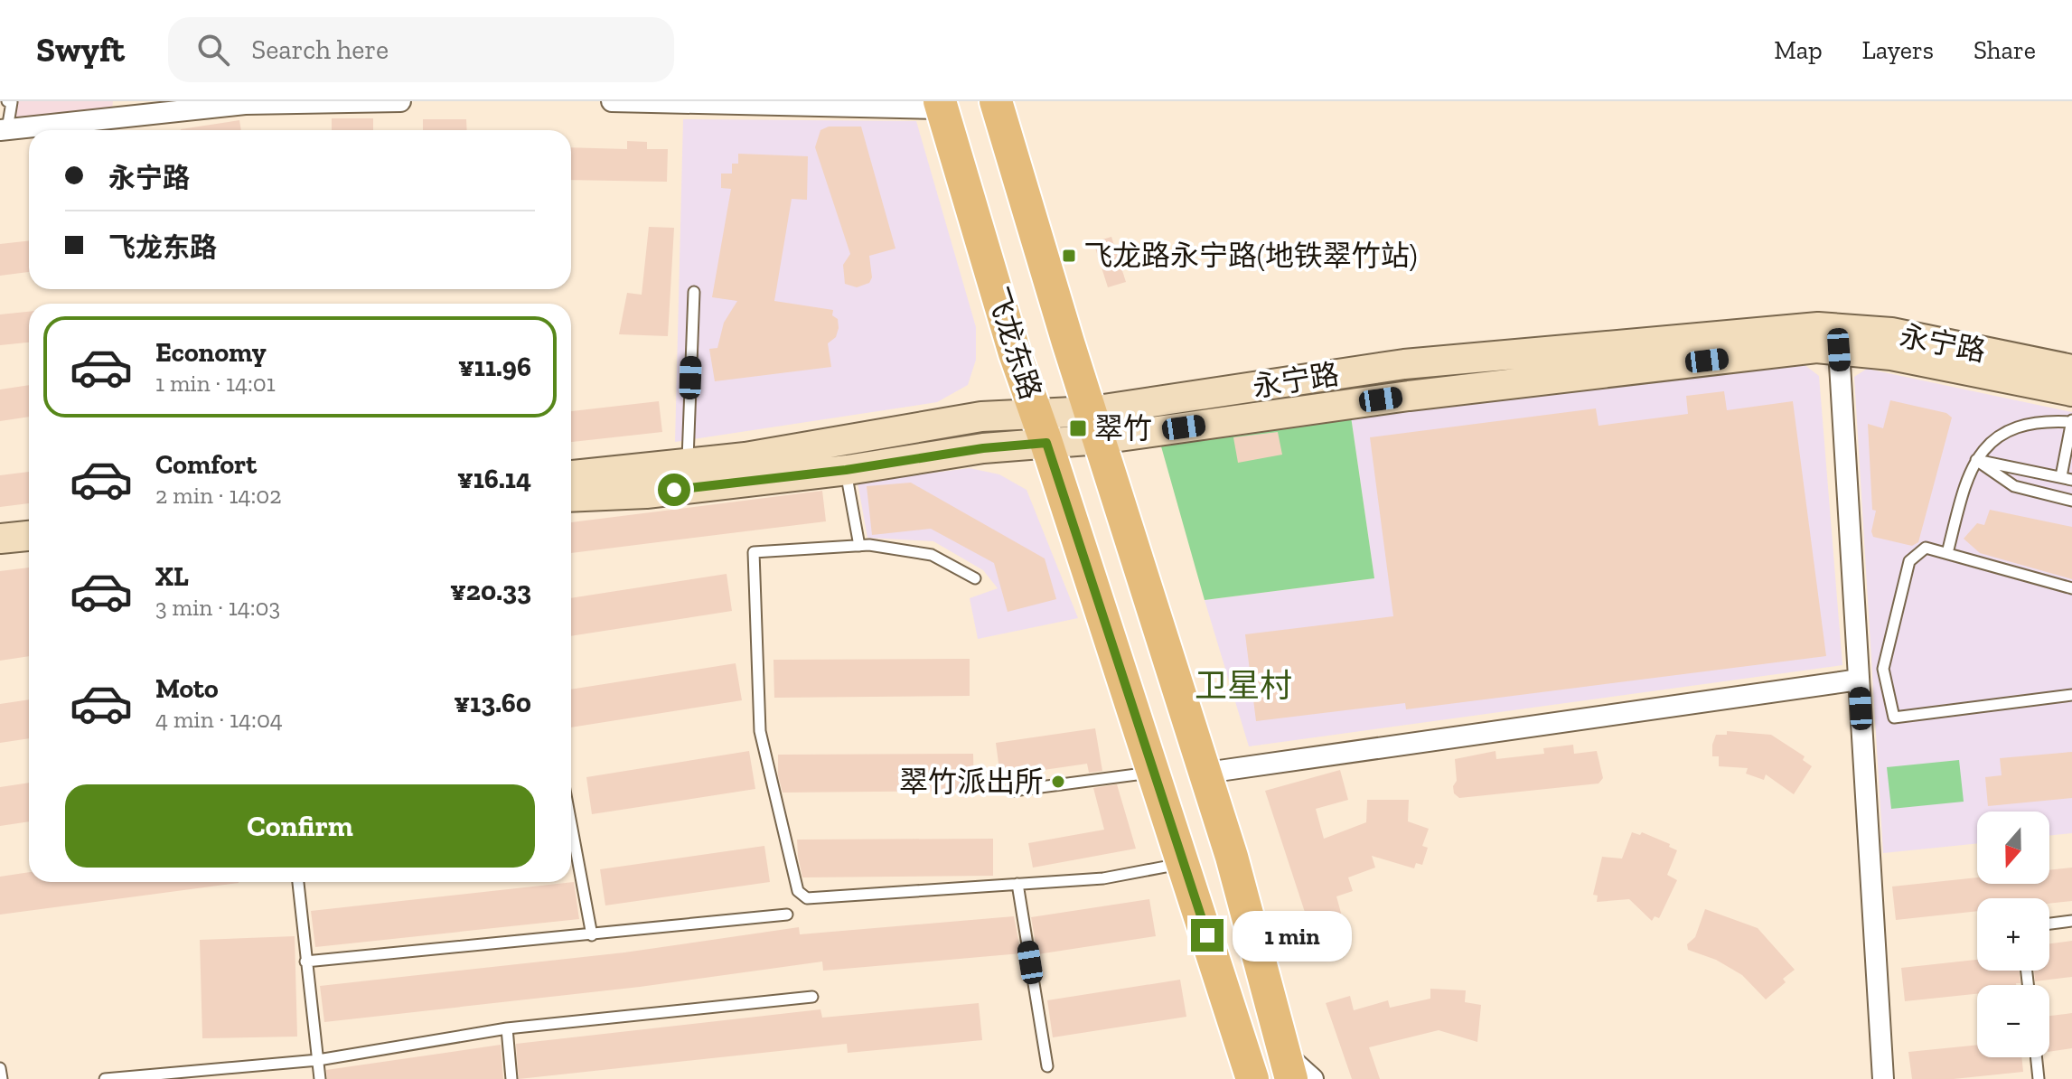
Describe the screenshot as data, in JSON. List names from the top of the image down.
{
  "streets": {
    "main road": ["飞龙东路", "永宁路"]
  },
  "crossings": [
    ["飞龙东路", "永宁路"]
  ],
  "districts": ["卫星村"],
  "places": {
    "transit": ["飞龙路永宁路(地铁翠竹站)", "翠竹"],
    "other": ["翠竹派出所"]
  },
  "north": "bottom",
  "page": {
    "header": "Swyft",
    "search": "Search here",
    "nav": ["Map", "Layers", "Share"],
    "banner": ["永宁路", "飞龙东路"],
    "list": [
      {
        "name": "Economy",
        "note": "1 min · 14:01",
        "value": "¥11.96"
      },
      {
        "name": "Comfort",
        "note": "2 min · 14:02",
        "value": "¥16.14"
      },
      {
        "name": "XL",
        "note": "3 min · 14:03",
        "value": "¥20.33"
      },
      {
        "name": "Moto",
        "note": "4 min · 14:04",
        "value": "¥13.60"
      }
    ],
    "buttons": "Confirm",
    "map_buttons": ["+", "−"],
    "bubble": "1 min"
  }
}
